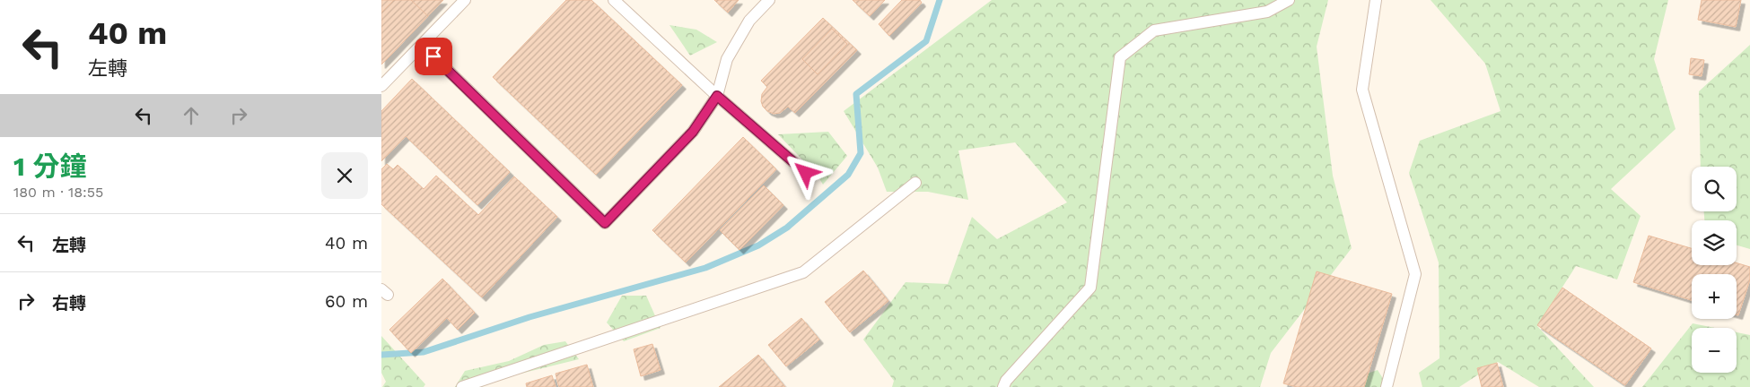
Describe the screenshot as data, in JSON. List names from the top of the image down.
{
  "page": {
    "turn": ["40 m", "左轉"],
    "heading": ["1 分鐘", "180 m · 18:55"],
    "map_buttons": ["+", "−"],
    "list": [
      {
        "name": "左轉",
        "value": "40 m"
      },
      {
        "name": "右轉",
        "value": "60 m"
      }
    ]
  }
}
